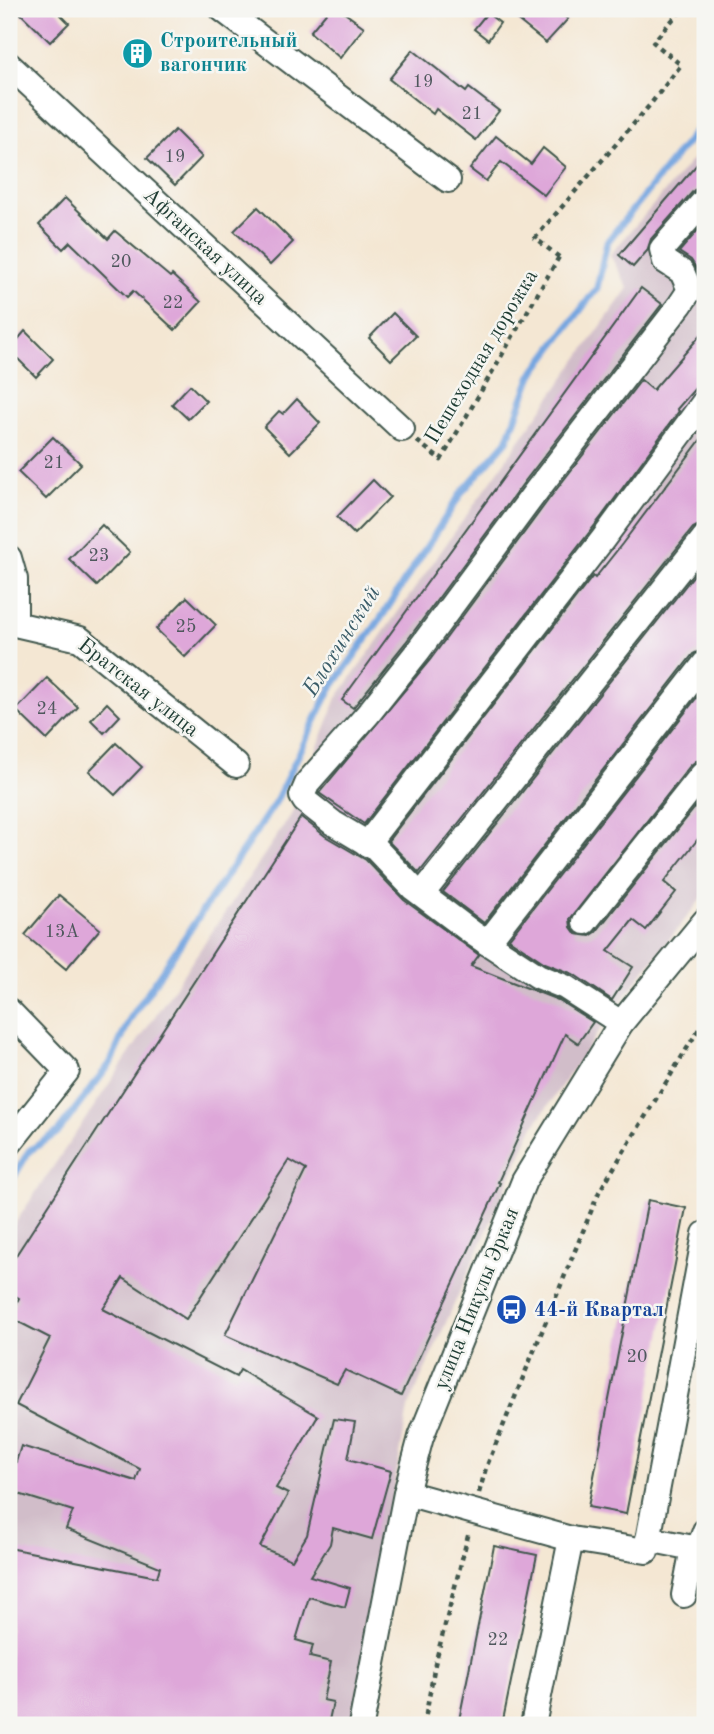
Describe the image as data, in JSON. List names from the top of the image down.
{
  "streets": {
    "street": ["Афганская улица", "Братская улица", "улица Никулы Эркая"],
    "path": ["Пешеходная дорожка"]
  },
  "crossings": [
    ["Афганская улица", "Пешеходная дорожка"]
  ],
  "water": ["Блохинский"],
  "places": {
    "building": ["Строительный вагончик"],
    "bus stop": ["44-й Квартал"]
  },
  "house_numbers": [
    "19",
    "21",
    "19",
    "20",
    "22",
    "21",
    "23",
    "25",
    "24",
    "13А",
    "20",
    "22"
  ]
}
